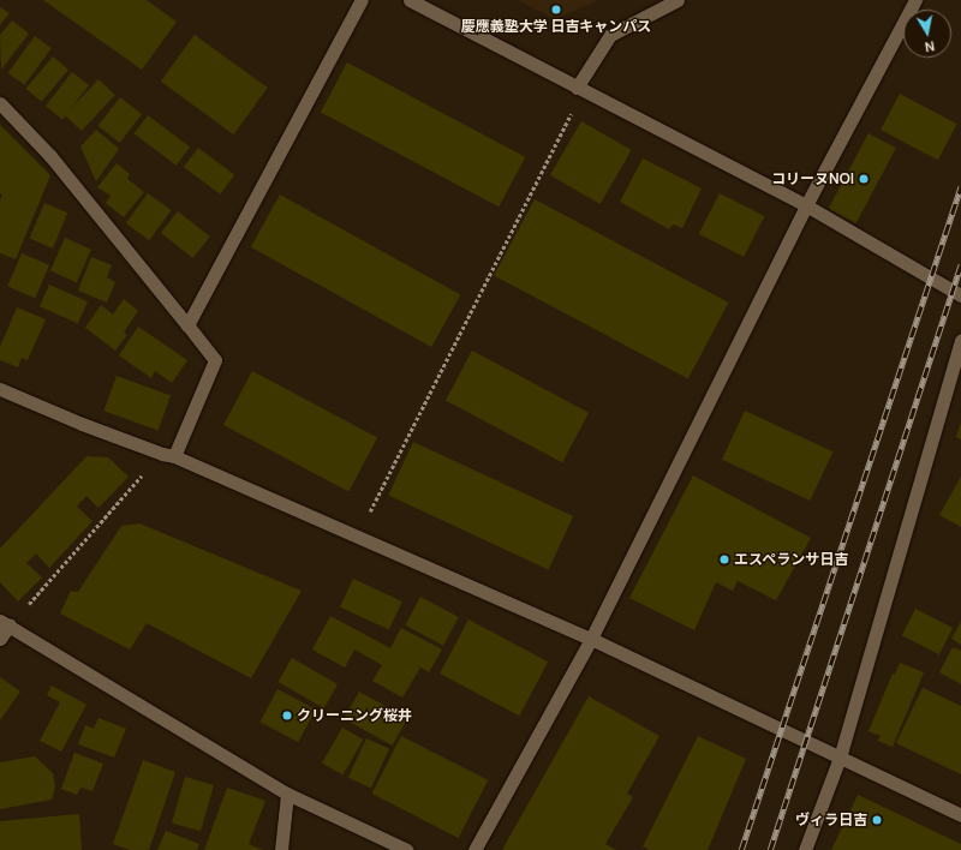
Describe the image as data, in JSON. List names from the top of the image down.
{
  "places": [
    "慶應義塾大学 日吉キャンパス",
    "コリーヌNOI",
    "エスペランサ日吉",
    "クリーニング桜井",
    "ヴィラ日吉"
  ],
  "north": "bottom"
}
